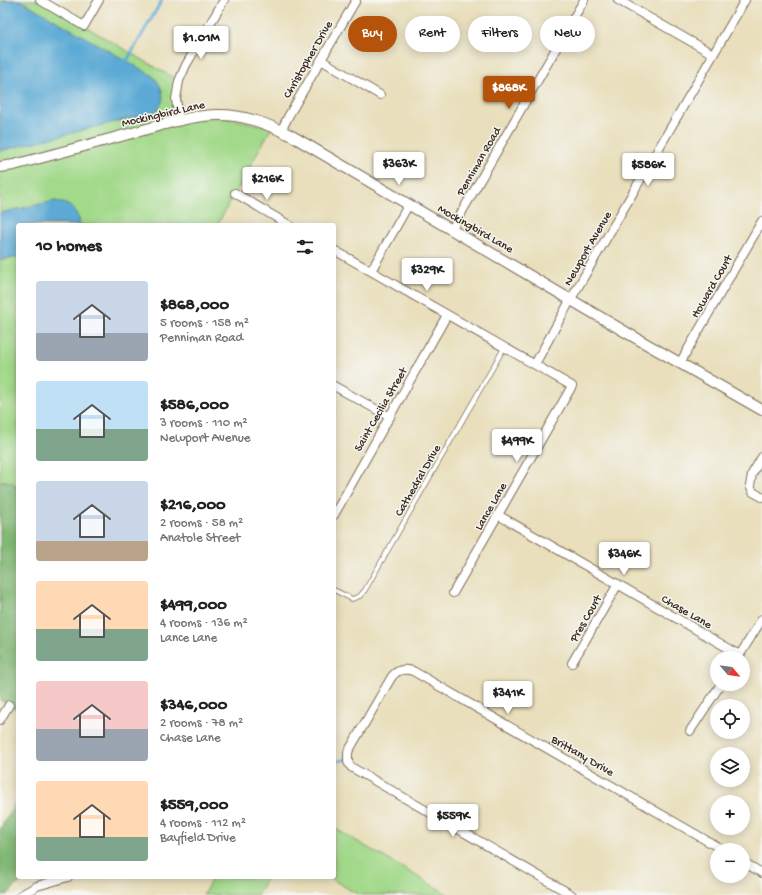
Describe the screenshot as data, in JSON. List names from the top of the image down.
{
  "streets": {
    "street": [
      "Christopher Drive",
      "Mockingbird Lane",
      "Penniman Road",
      "Newport Avenue",
      "Howard Court",
      "Saint Cecilia Street",
      "Lance Lane",
      "Chase Lane",
      "Pres Court",
      "Brittany Drive"
    ],
    "lane": ["Cathedral Drive"]
  },
  "crossings": [
    ["Christopher Drive", "Mockingbird Lane"],
    ["Mockingbird Lane", "Penniman Road"],
    ["Mockingbird Lane", "Newport Avenue"],
    ["Mockingbird Lane", "Howard Court"],
    ["Newport Avenue", "Lance Lane"],
    ["Saint Cecilia Street", "Lance Lane"],
    ["Cathedral Drive", "Lance Lane"],
    ["Lance Lane", "Chase Lane"],
    ["Chase Lane", "Pres Court"]
  ],
  "north": "bottom right",
  "page": {
    "chip": [
      "Buy",
      "Rent",
      "Filters",
      "New"
    ],
    "price": [
      "$1.01M",
      "$868K",
      "$363K",
      "$586K",
      "$216K",
      "$329K",
      "$499K",
      "$346K",
      "$341K",
      "$559K"
    ],
    "heading": "10 homes",
    "list": [
      {
        "name": "$868,000",
        "note": "5 rooms · 158 m² · Penniman Road"
      },
      {
        "name": "$586,000",
        "note": "3 rooms · 110 m² · Newport Avenue"
      },
      {
        "name": "$216,000",
        "note": "2 rooms · 58 m² · Anatole Street"
      },
      {
        "name": "$499,000",
        "note": "4 rooms · 136 m² · Lance Lane"
      },
      {
        "name": "$346,000",
        "note": "2 rooms · 78 m² · Chase Lane"
      },
      {
        "name": "$559,000",
        "note": "4 rooms · 112 m² · Bayfield Drive"
      }
    ],
    "map_buttons": ["+", "−"]
  }
}
